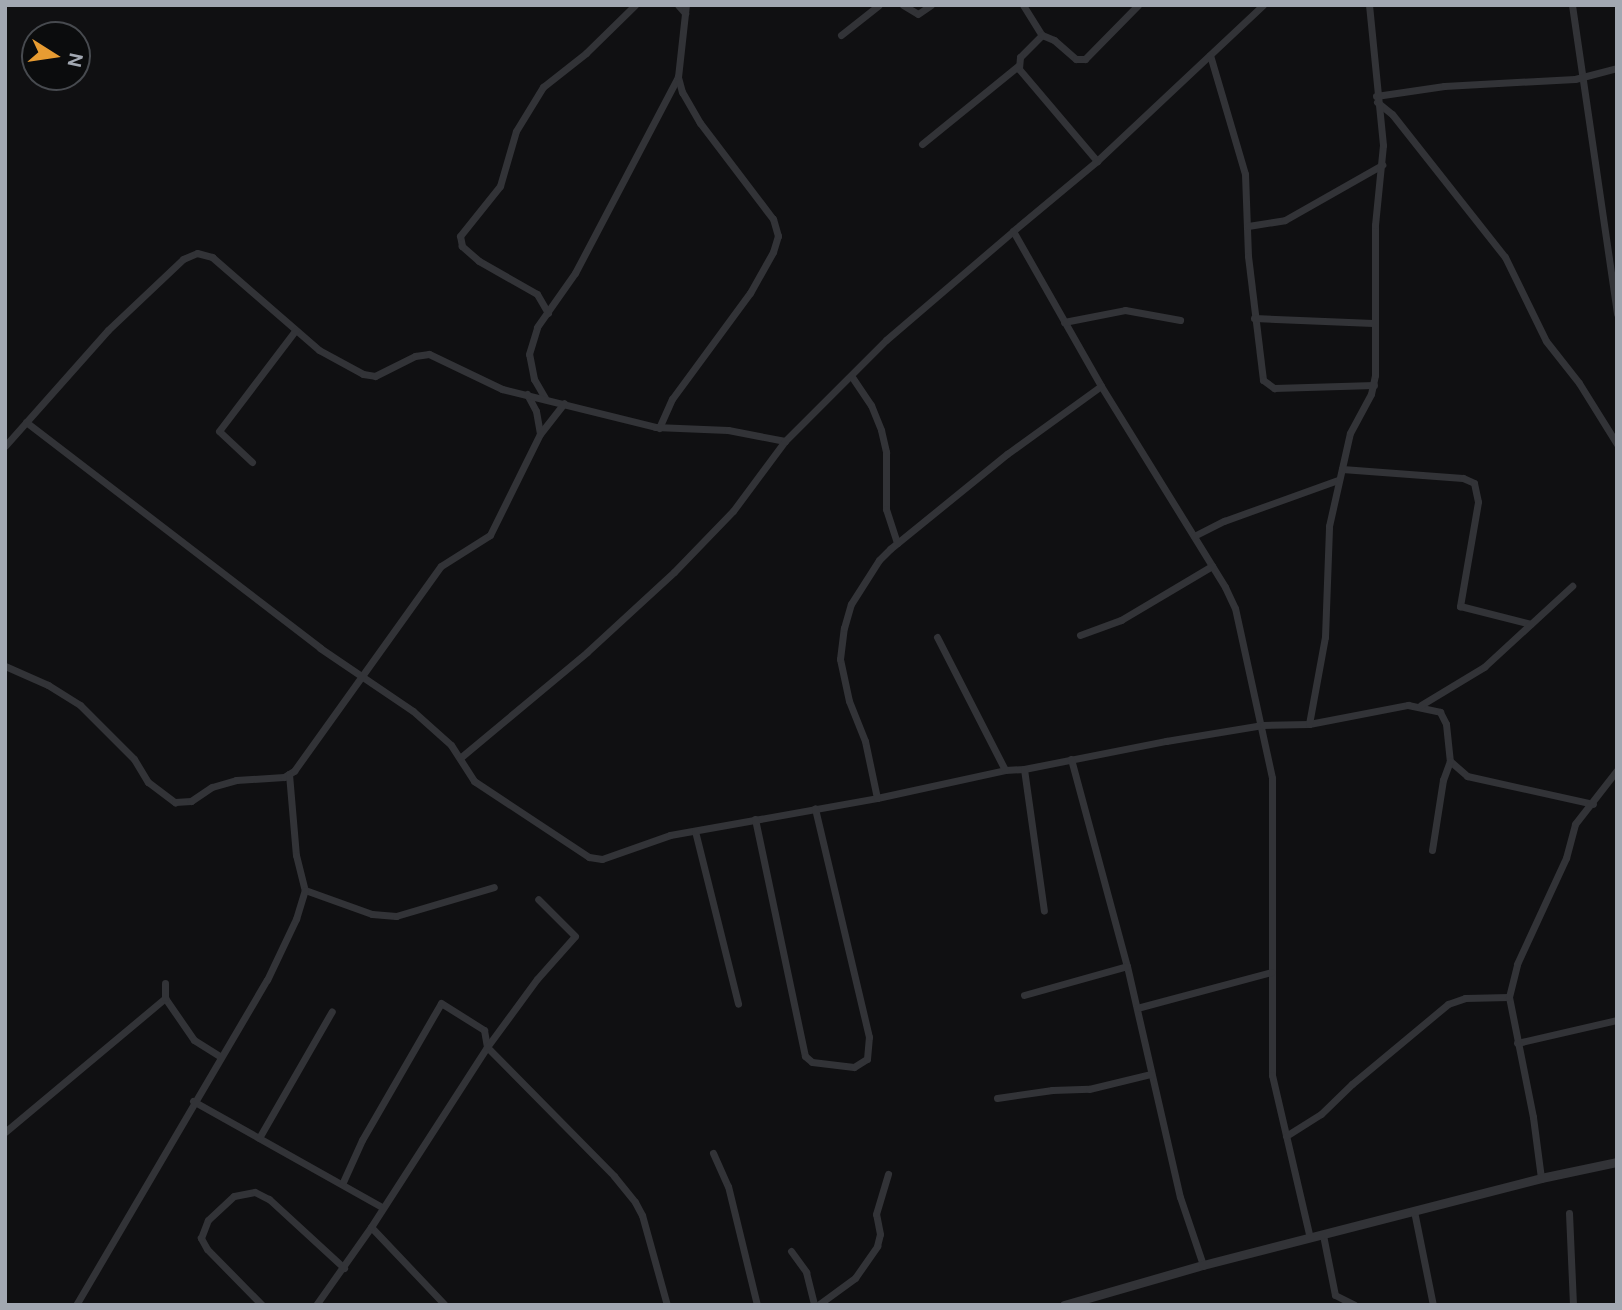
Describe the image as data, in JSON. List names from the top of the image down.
{
  "north": "right"
}
